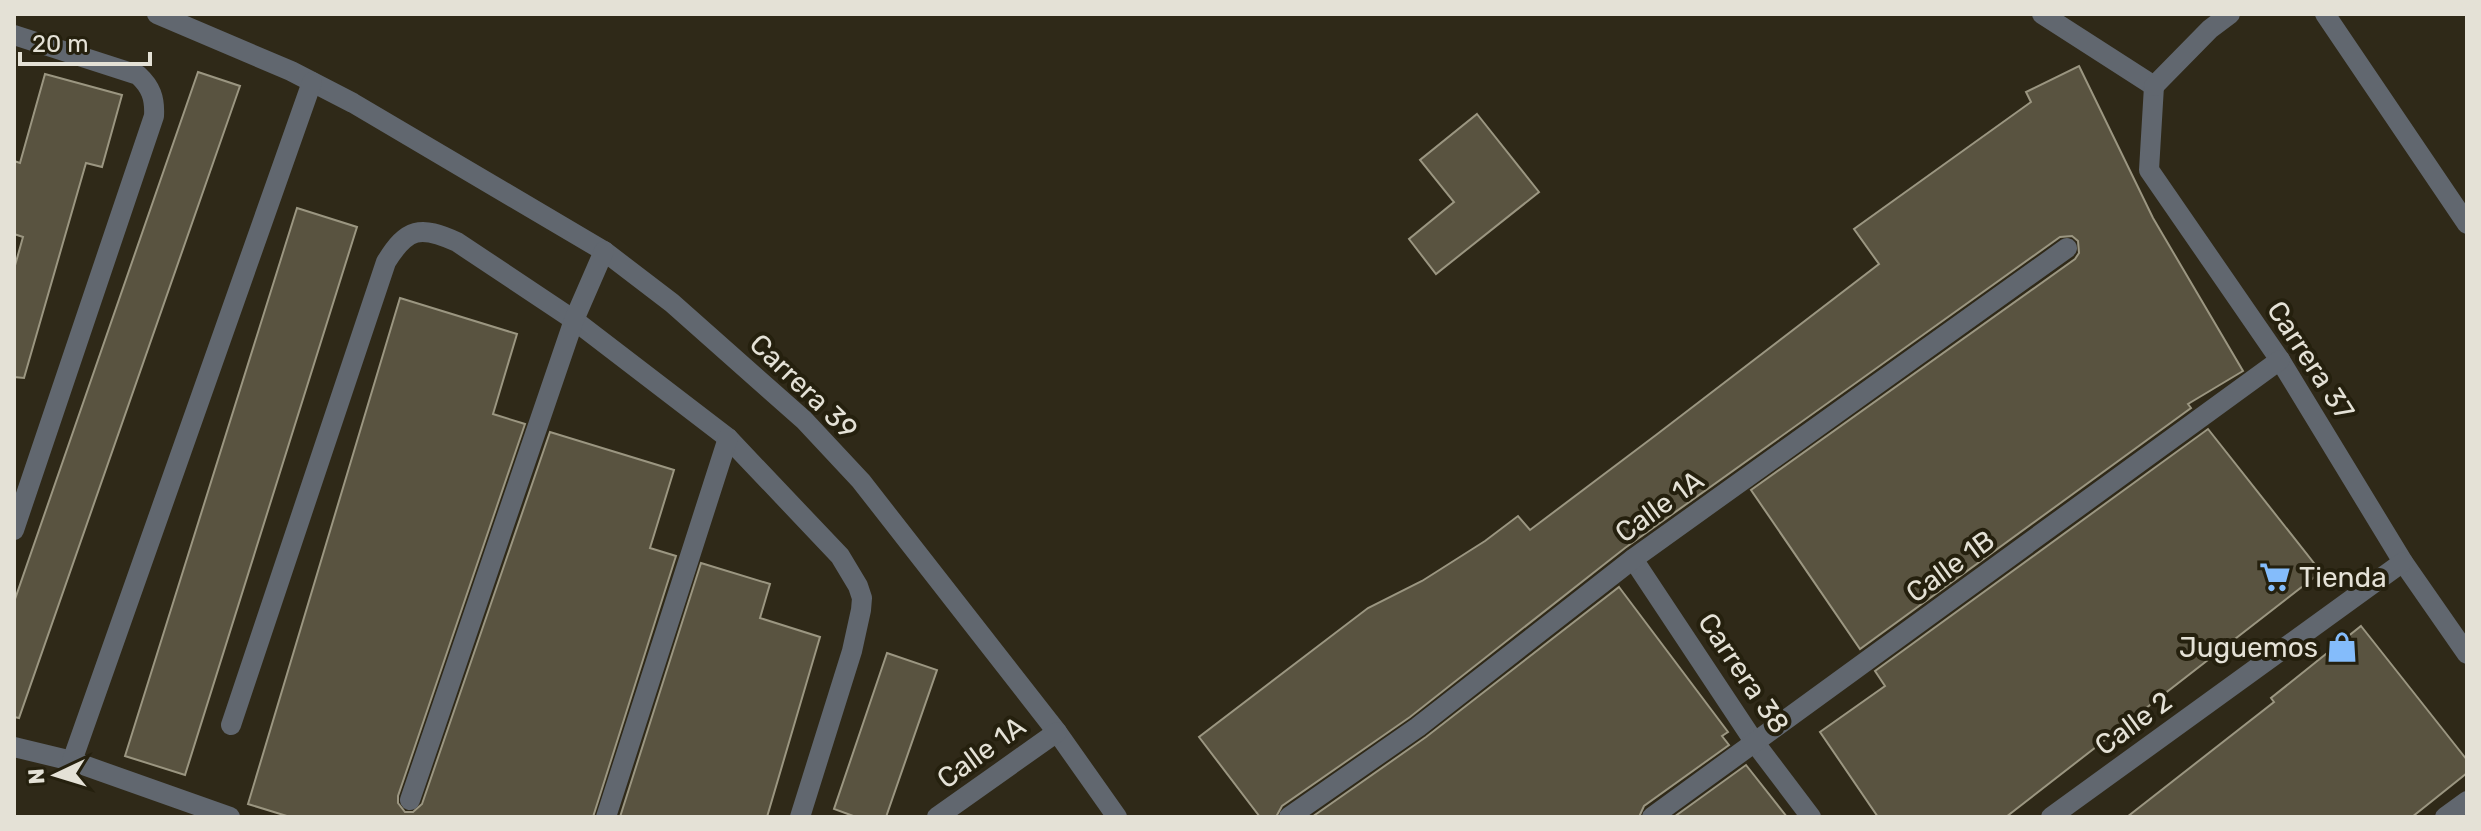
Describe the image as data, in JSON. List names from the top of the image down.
{
  "streets": {
    "street": [
      "Carrera 37",
      "Carrera 39",
      "Calle 1A",
      "Calle 1B",
      "Carrera 38",
      "Calle 2"
    ]
  },
  "crossings": [
    ["Carrera 37", "Calle 1B"],
    ["Carrera 37", "Calle 2"],
    ["Carrera 39", "Calle 1A"],
    ["Calle 1A", "Carrera 38"],
    ["Calle 1B", "Carrera 38"]
  ],
  "places": {
    "supermarket": ["Tienda"],
    "shop": ["Juguemos"]
  },
  "scale_bar": "20 m",
  "north": "left"
}
